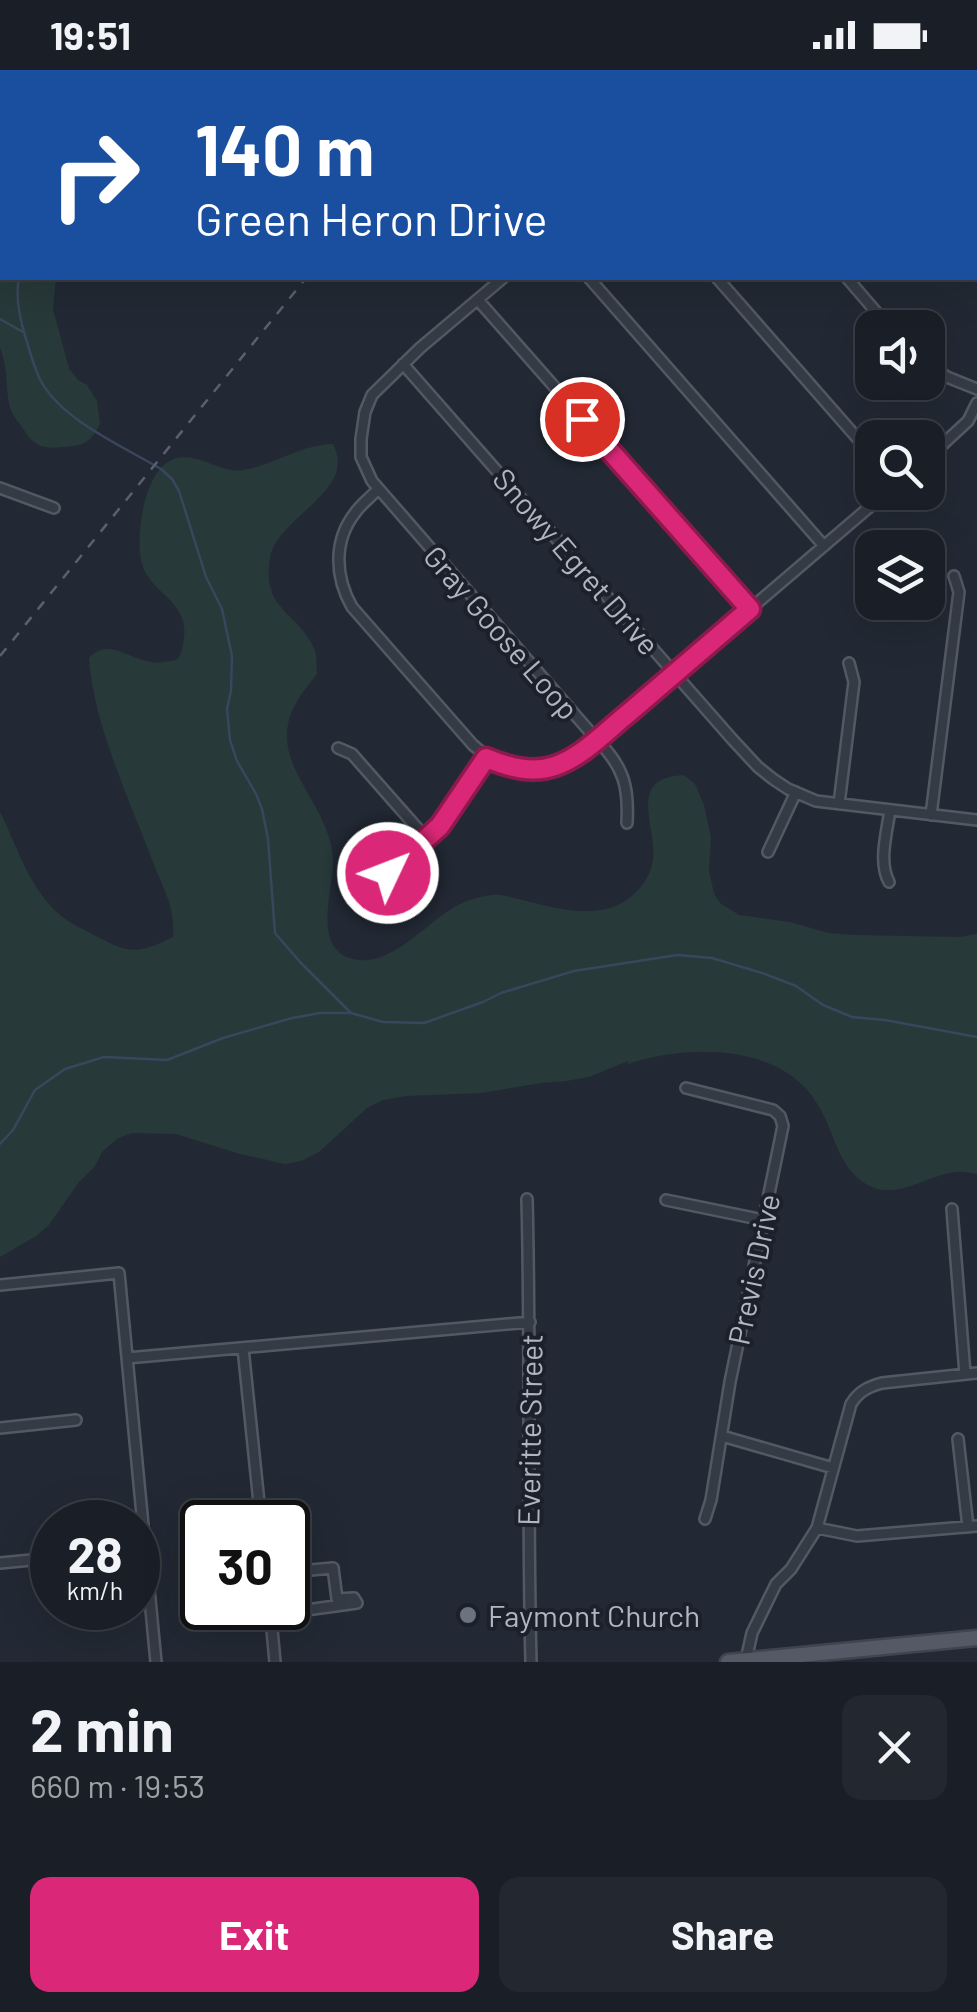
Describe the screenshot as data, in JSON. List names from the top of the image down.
{
  "streets": {
    "street": [
      "Snowy Egret Drive",
      "Gray Goose Loop",
      "Previs Drive",
      "Everitte Street"
    ]
  },
  "crossings": [
    ["Snowy Egret Drive", "Gray Goose Loop"]
  ],
  "places": ["Faymont Church"],
  "page": {
    "status": "19:51",
    "turn": ["140 m", "Green Heron Drive"],
    "speed": "28 km/h",
    "limit": "30",
    "heading": ["2 min", "660 m · 19:53"],
    "buttons": ["Exit", "Share"]
  }
}
